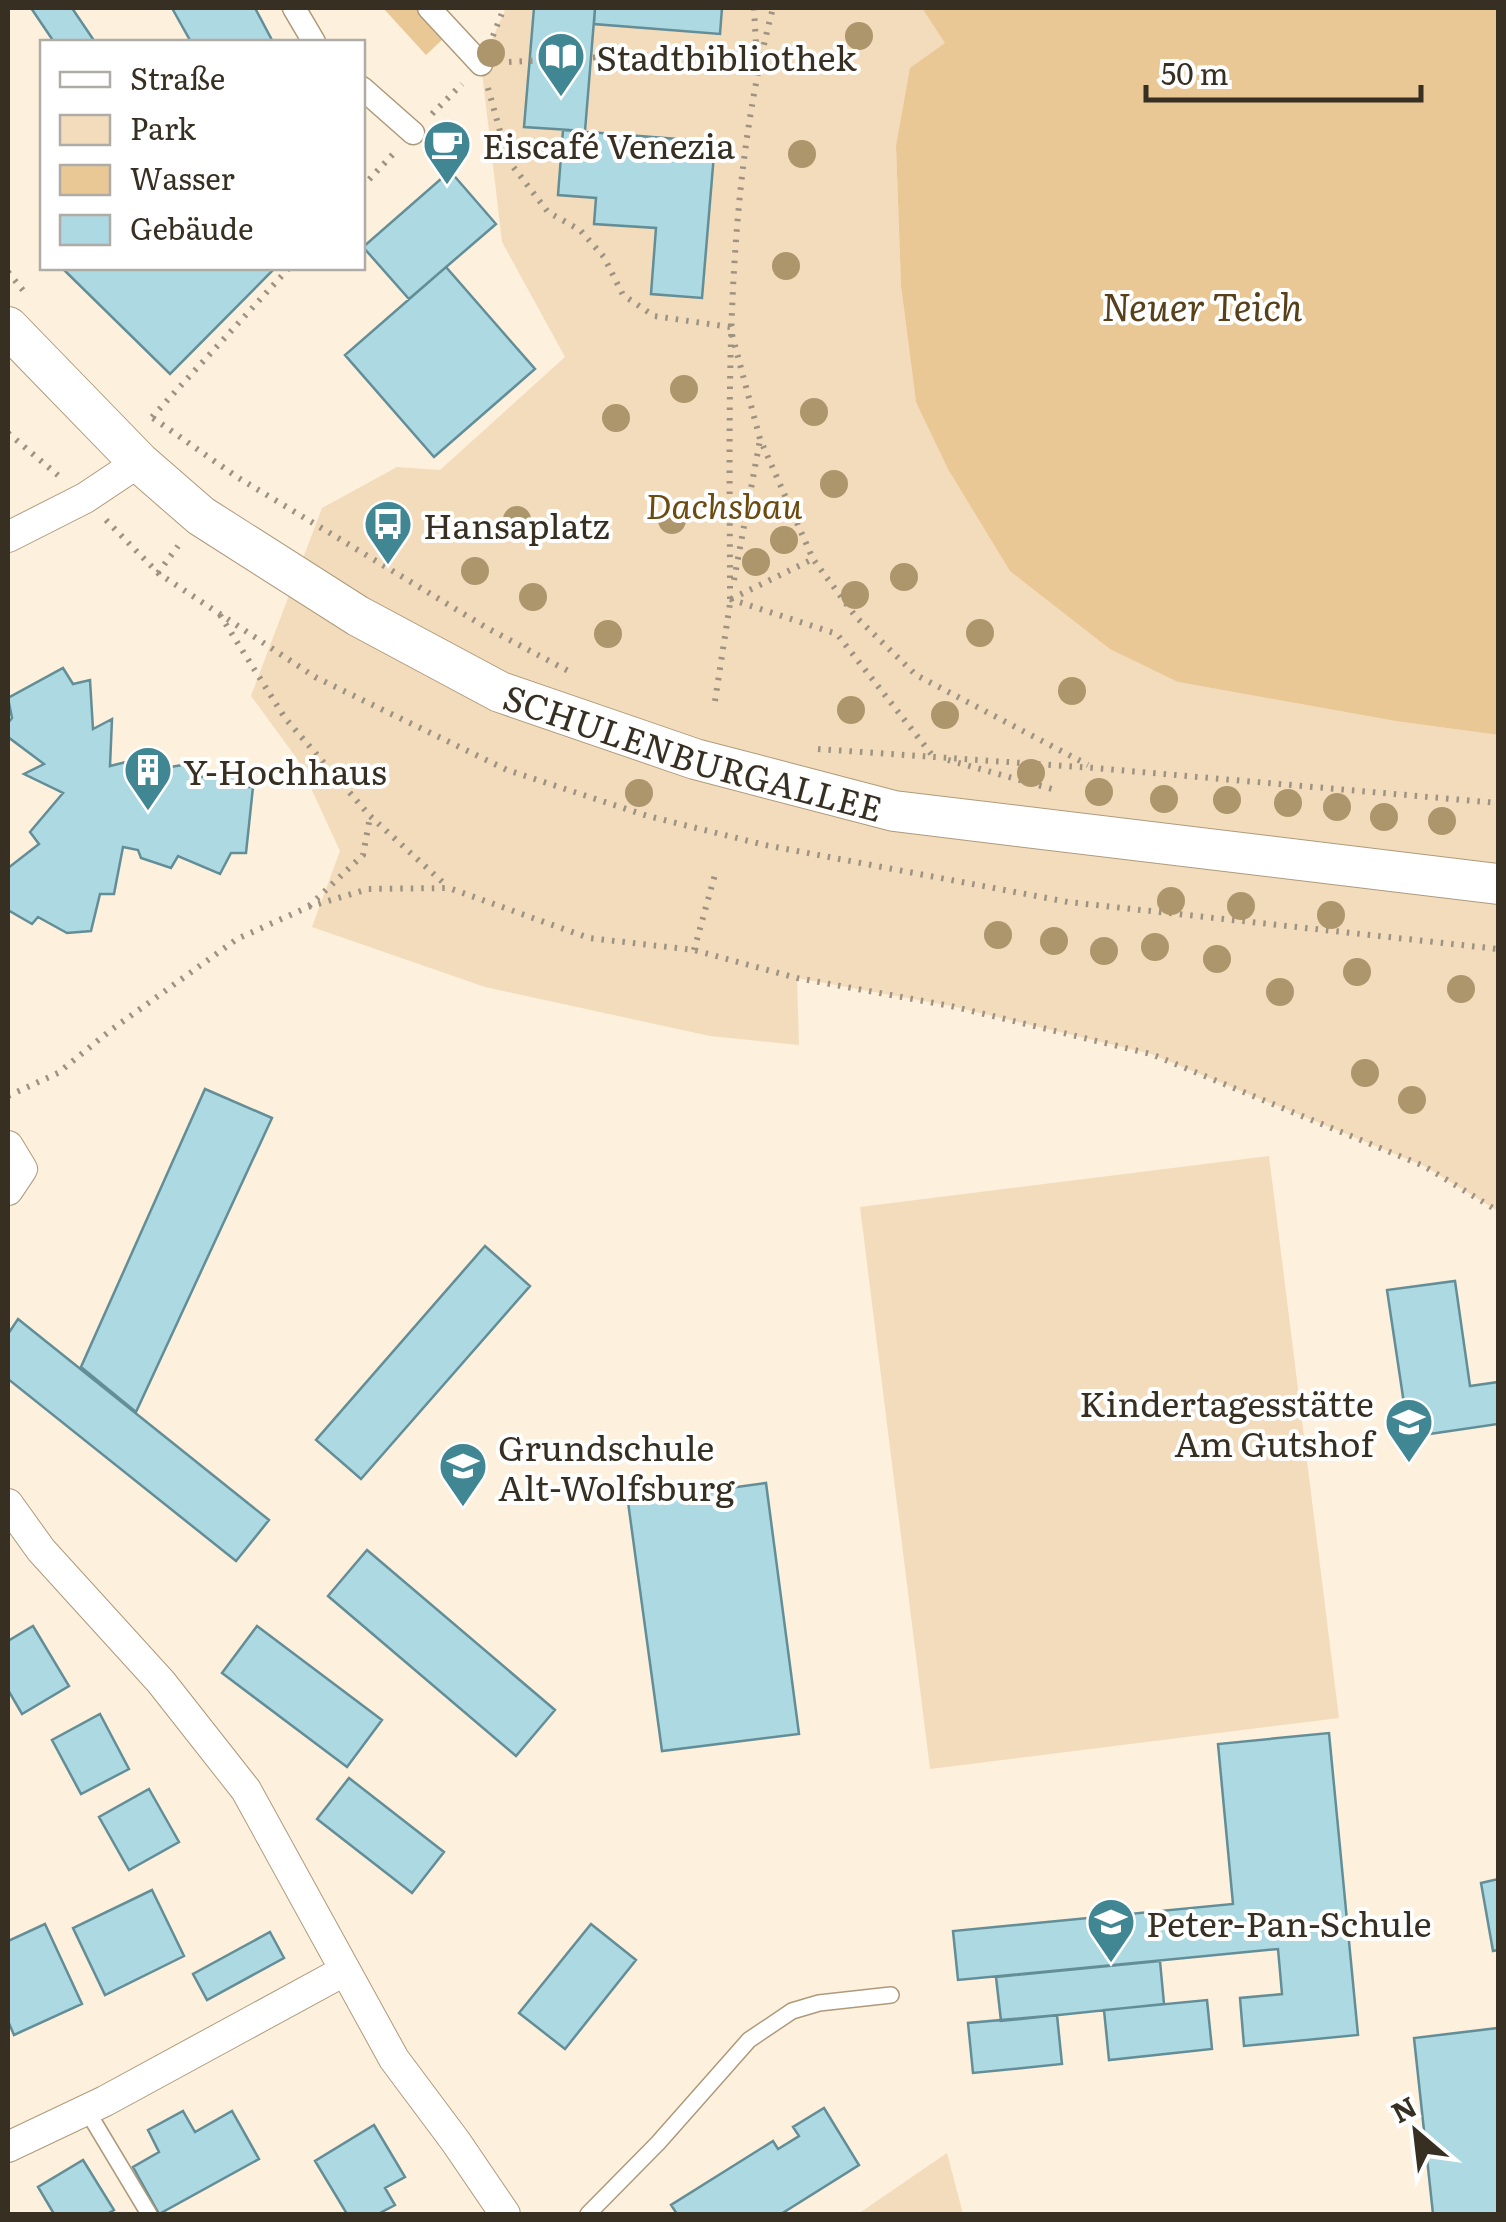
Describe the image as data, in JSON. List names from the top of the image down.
{
  "streets": {
    "street": ["SCHULENBURGALLEE"]
  },
  "water": ["Neuer Teich"],
  "parks": ["Dachsbau"],
  "places": {
    "library": ["Stadtbibliothek"],
    "cafe": ["Eiscafé Venezia"],
    "bus stop": ["Hansaplatz"],
    "building": ["Y-Hochhaus"],
    "school or university": ["Kindertagesstätte Am Gutshof", "Grundschule Alt-Wolfsburg", "Peter-Pan-Schule"]
  },
  "legend": [
    "Straße",
    "Park",
    "Wasser",
    "Gebäude"
  ],
  "scale_bar": "50 m",
  "north": "top left"
}
